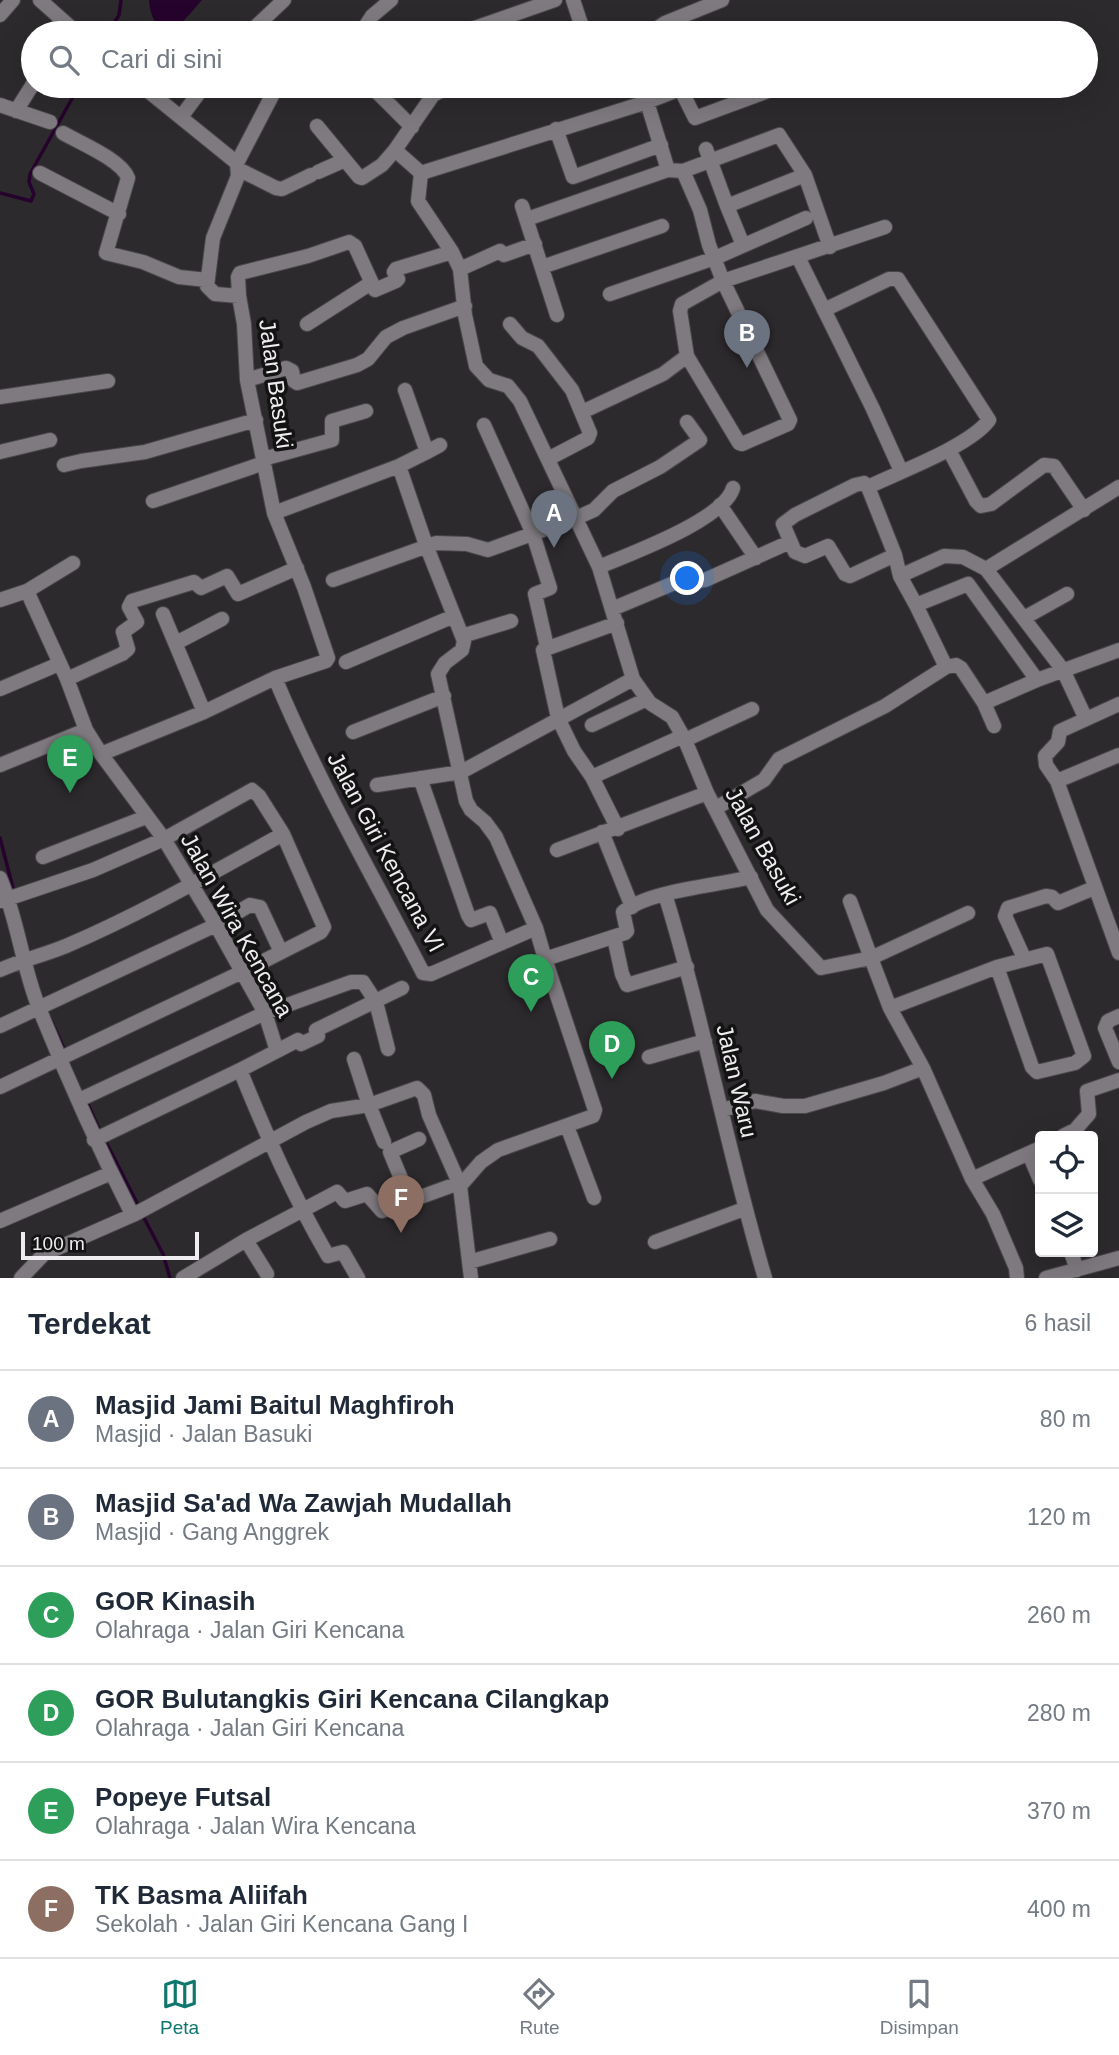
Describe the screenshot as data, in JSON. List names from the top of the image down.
{
  "streets": {
    "street": [
      "Jalan Basuki",
      "Jalan Giri Kencana VI",
      "Jalan Wira Kencana",
      "Jalan Waru"
    ]
  },
  "crossings": [
    ["Jalan Basuki", "Jalan Giri Kencana VI"]
  ],
  "scale_bar": "100 m",
  "page": {
    "search": "Cari di sini",
    "pins": [
      "B",
      "A",
      "E",
      "C",
      "D",
      "F"
    ],
    "scale": "100 m",
    "heading": ["Terdekat", "6 hasil"],
    "list": [
      {
        "mark": "A",
        "name": "Masjid Jami Baitul Maghfiroh",
        "note": "Masjid · Jalan Basuki",
        "value": "80 m"
      },
      {
        "mark": "B",
        "name": "Masjid Sa'ad Wa Zawjah Mudallah",
        "note": "Masjid · Gang Anggrek",
        "value": "120 m"
      },
      {
        "mark": "C",
        "name": "GOR Kinasih",
        "note": "Olahraga · Jalan Giri Kencana",
        "value": "260 m"
      },
      {
        "mark": "D",
        "name": "GOR Bulutangkis Giri Kencana Cilangkap",
        "note": "Olahraga · Jalan Giri Kencana",
        "value": "280 m"
      },
      {
        "mark": "E",
        "name": "Popeye Futsal",
        "note": "Olahraga · Jalan Wira Kencana",
        "value": "370 m"
      },
      {
        "mark": "F",
        "name": "TK Basma Aliifah",
        "note": "Sekolah · Jalan Giri Kencana Gang I",
        "value": "400 m"
      }
    ],
    "nav": ["Peta", "Rute", "Disimpan"]
  }
}
